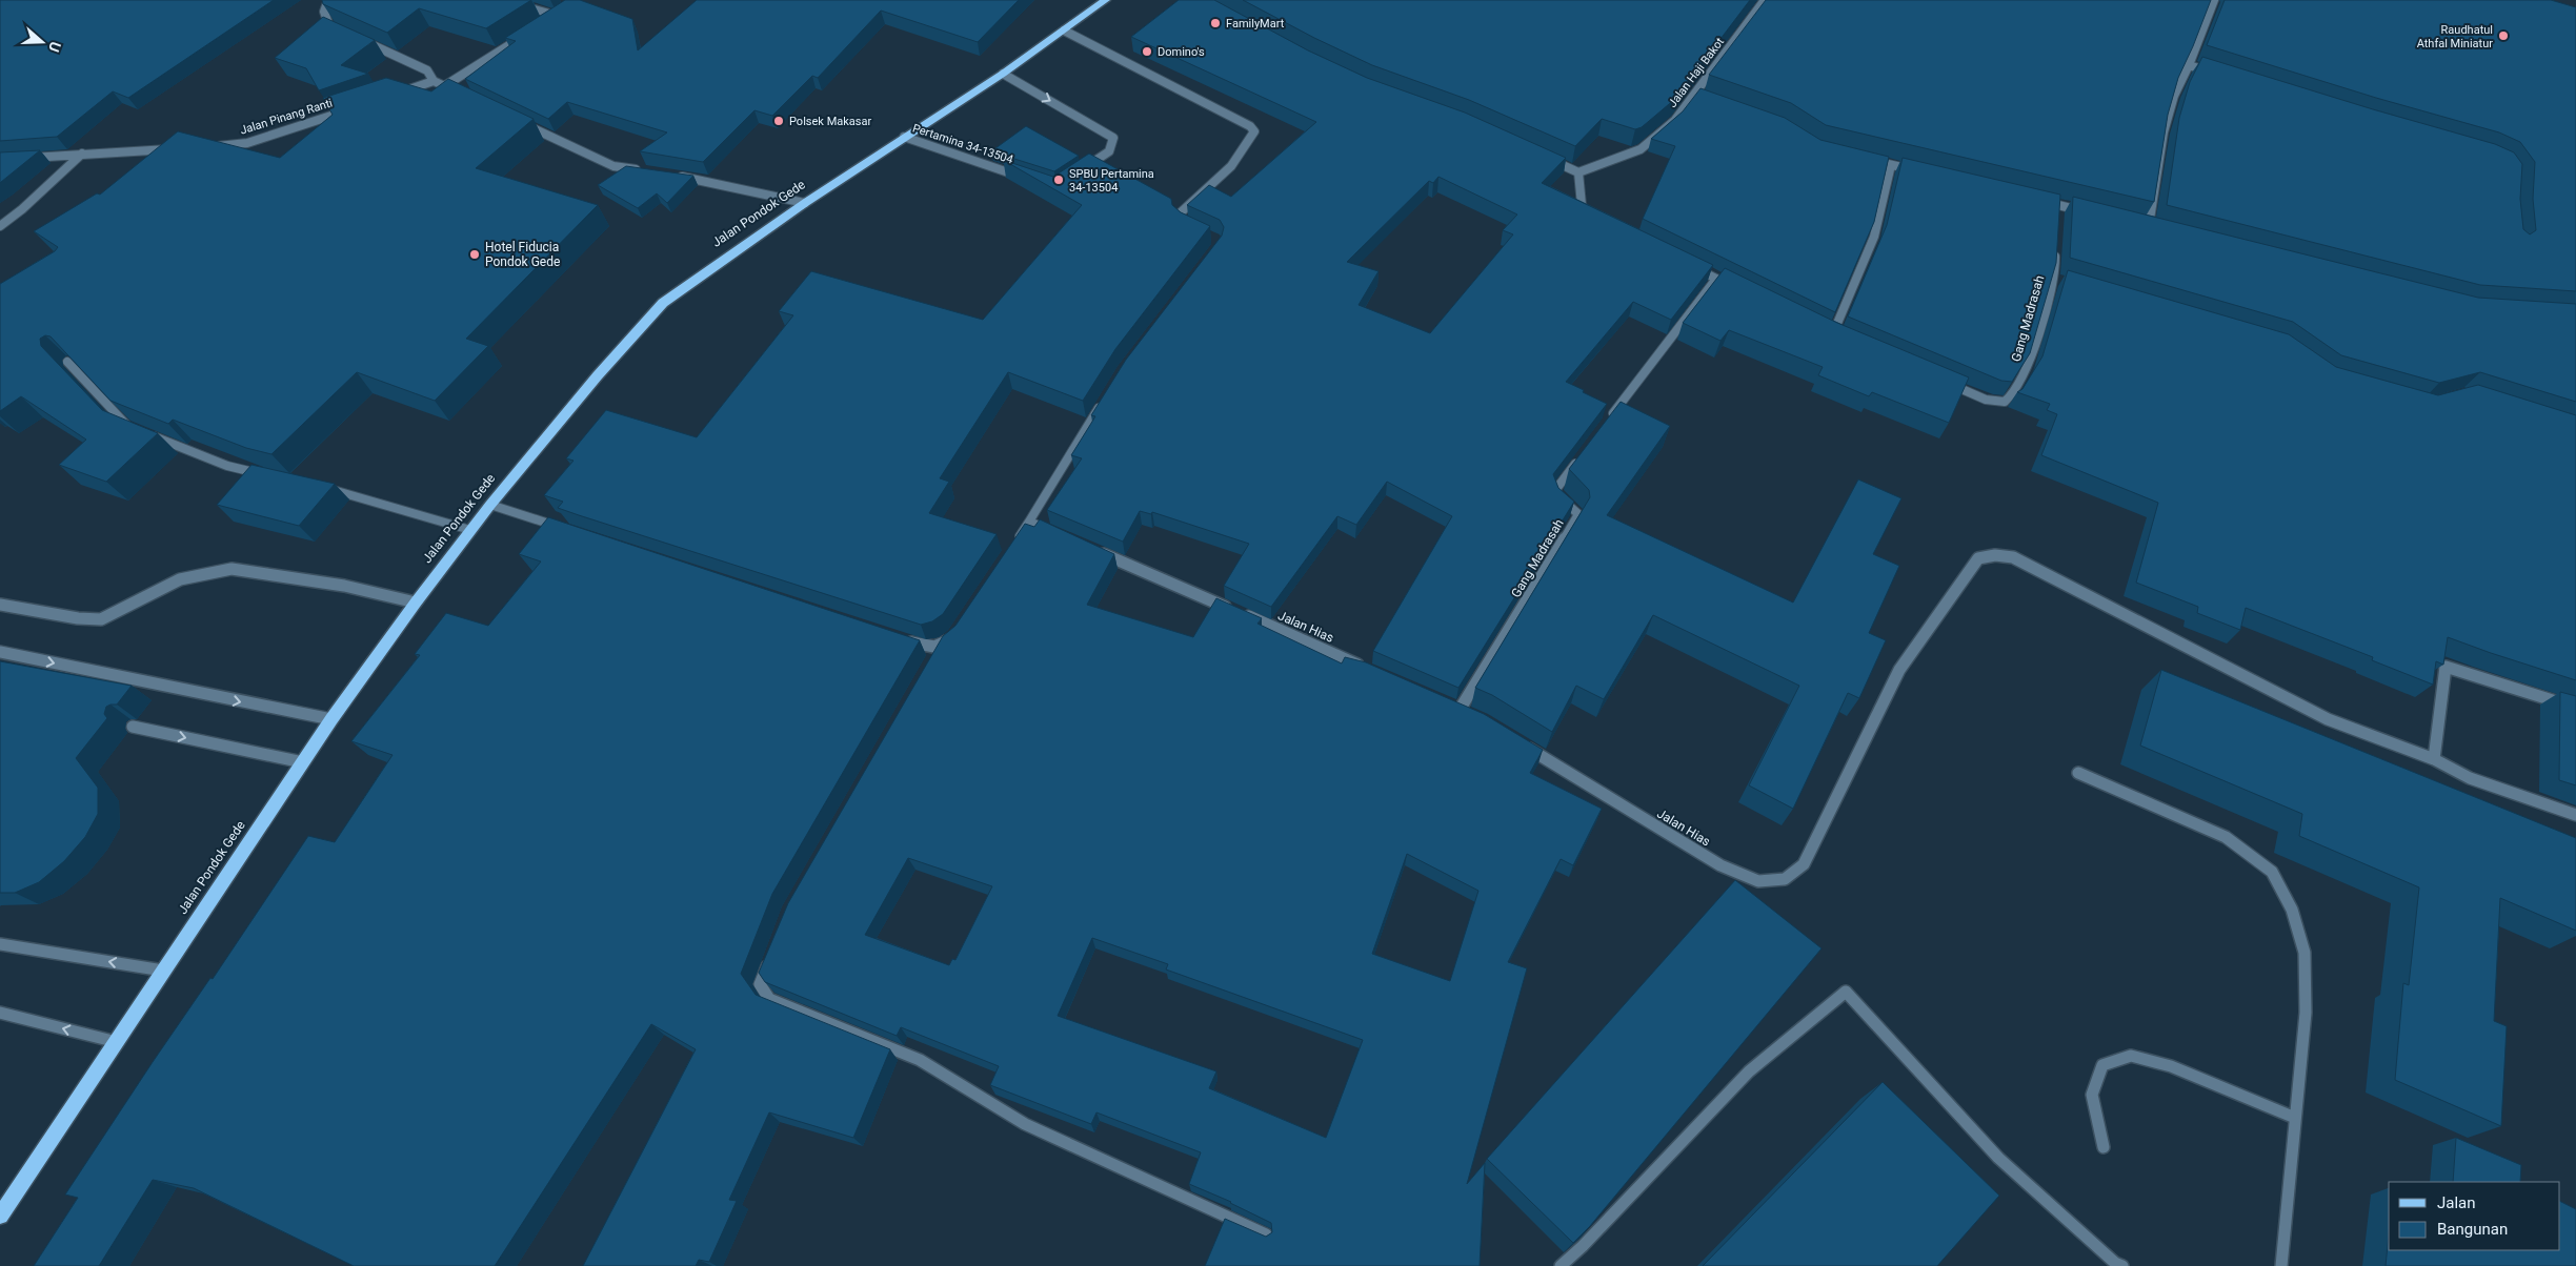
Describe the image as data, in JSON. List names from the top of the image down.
{
  "streets": {
    "main road": ["Jalan Pondok Gede"],
    "street": [
      "Jalan Haji Bakot",
      "Jalan Pinang Ranti",
      "Pertamina 34-13504",
      "Gang Madrasah",
      "Jalan Hias"
    ]
  },
  "crossings": [
    ["Pertamina 34-13504", "Jalan Pondok Gede"]
  ],
  "places": [
    "FamilyMart",
    "Raudhatul Athfal Miniatur",
    "Domino's",
    "Polsek Makasar",
    "SPBU Pertamina 34-13504",
    "Hotel Fiducia Pondok Gede"
  ],
  "legend": ["Jalan", "Bangunan"],
  "north": "right"
}
